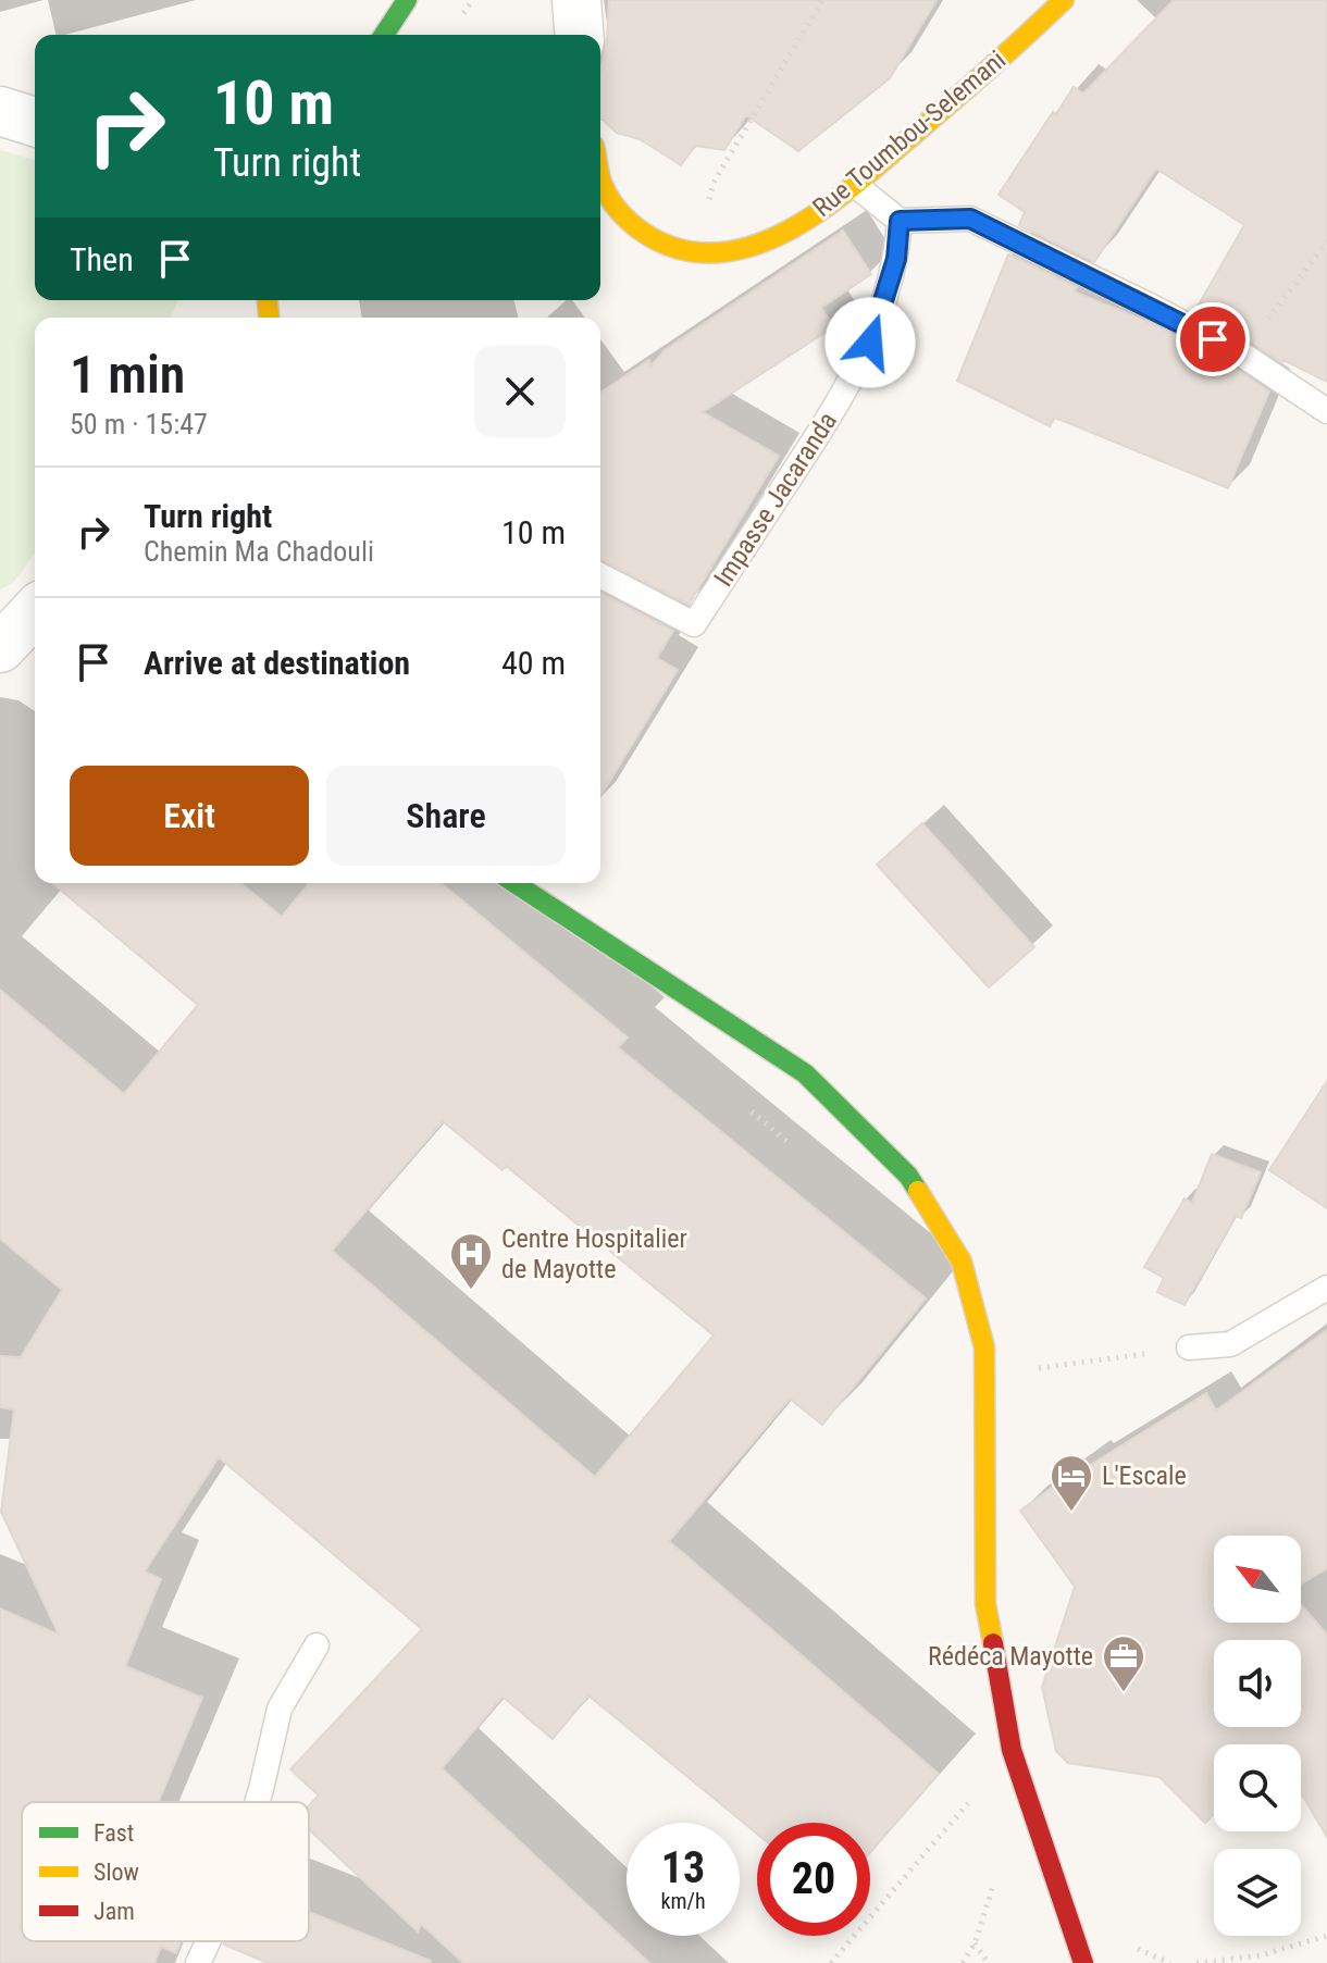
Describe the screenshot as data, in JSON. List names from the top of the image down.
{
  "streets": {
    "street": ["Rue Toumbou-Selemani"],
    "lane": ["Impasse Jacaranda"]
  },
  "places": {
    "hospital": ["Centre Hospitalier de Mayotte"],
    "hotel": ["L'Escale"],
    "office": ["Rédéca Mayotte"]
  },
  "legend": ["Fast", "Slow", "Jam"],
  "north": "top left",
  "page": {
    "turn": ["10 m", "Turn right"],
    "then": "Then",
    "heading": ["1 min", "50 m · 15:47"],
    "list": [
      {
        "name": "Turn right",
        "note": "Chemin Ma Chadouli",
        "value": "10 m"
      },
      {
        "name": "Arrive at destination",
        "value": "40 m"
      }
    ],
    "buttons": ["Exit", "Share"],
    "speed": "13 km/h",
    "limit": "20"
  }
}
